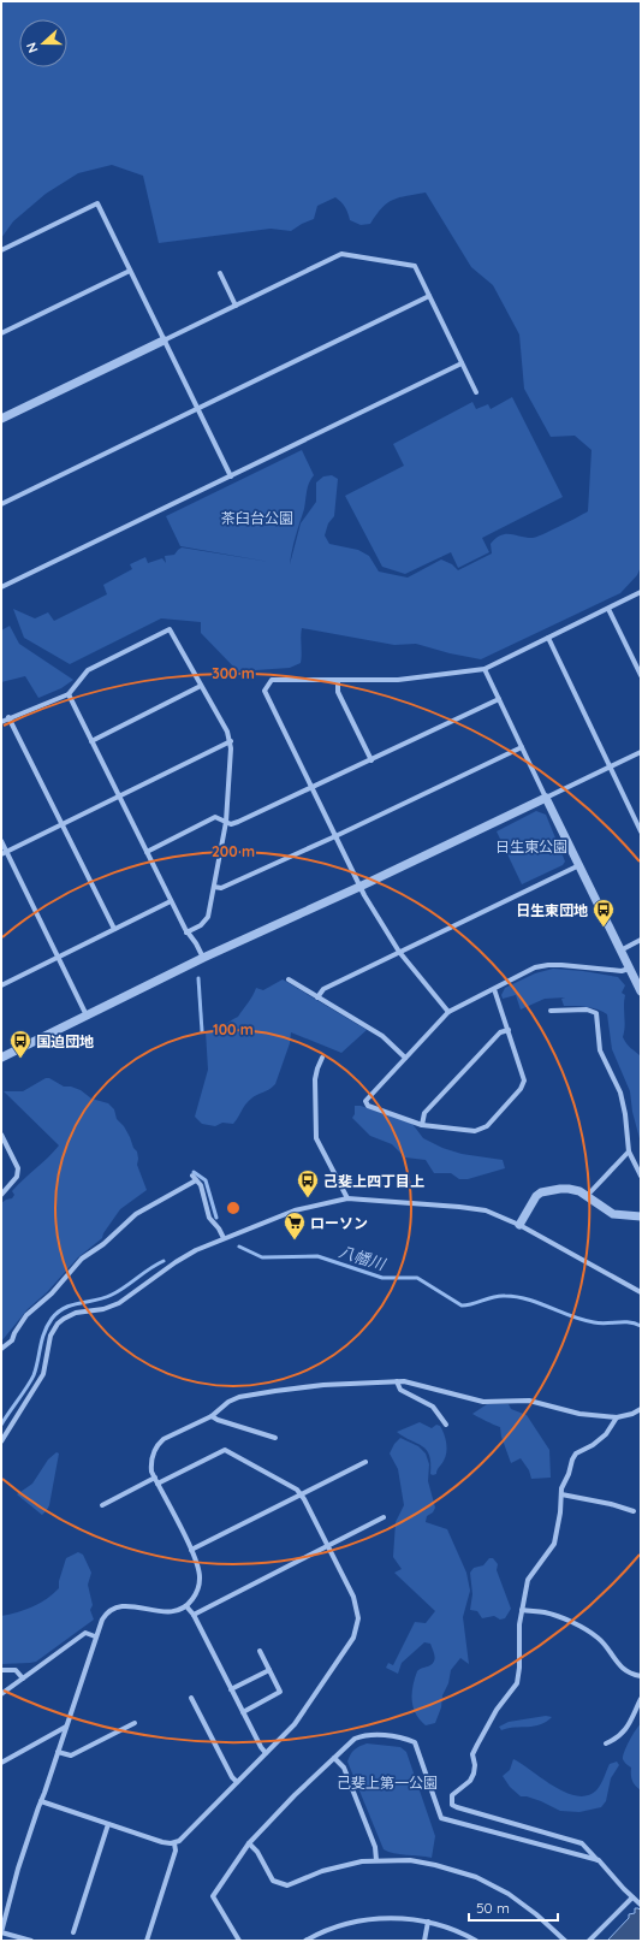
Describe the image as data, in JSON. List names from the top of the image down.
{
  "water": ["八幡川"],
  "parks": ["茶臼台公園", "日生東公園", "己斐上第一公園"],
  "places": {
    "bus stop": ["日生東団地", "国迫団地", "己斐上四丁目上"],
    "supermarket": ["ローソン"]
  },
  "scale_bar": "50 m",
  "north": "left",
  "rings": ["300 m", "200 m", "100 m"]
}
